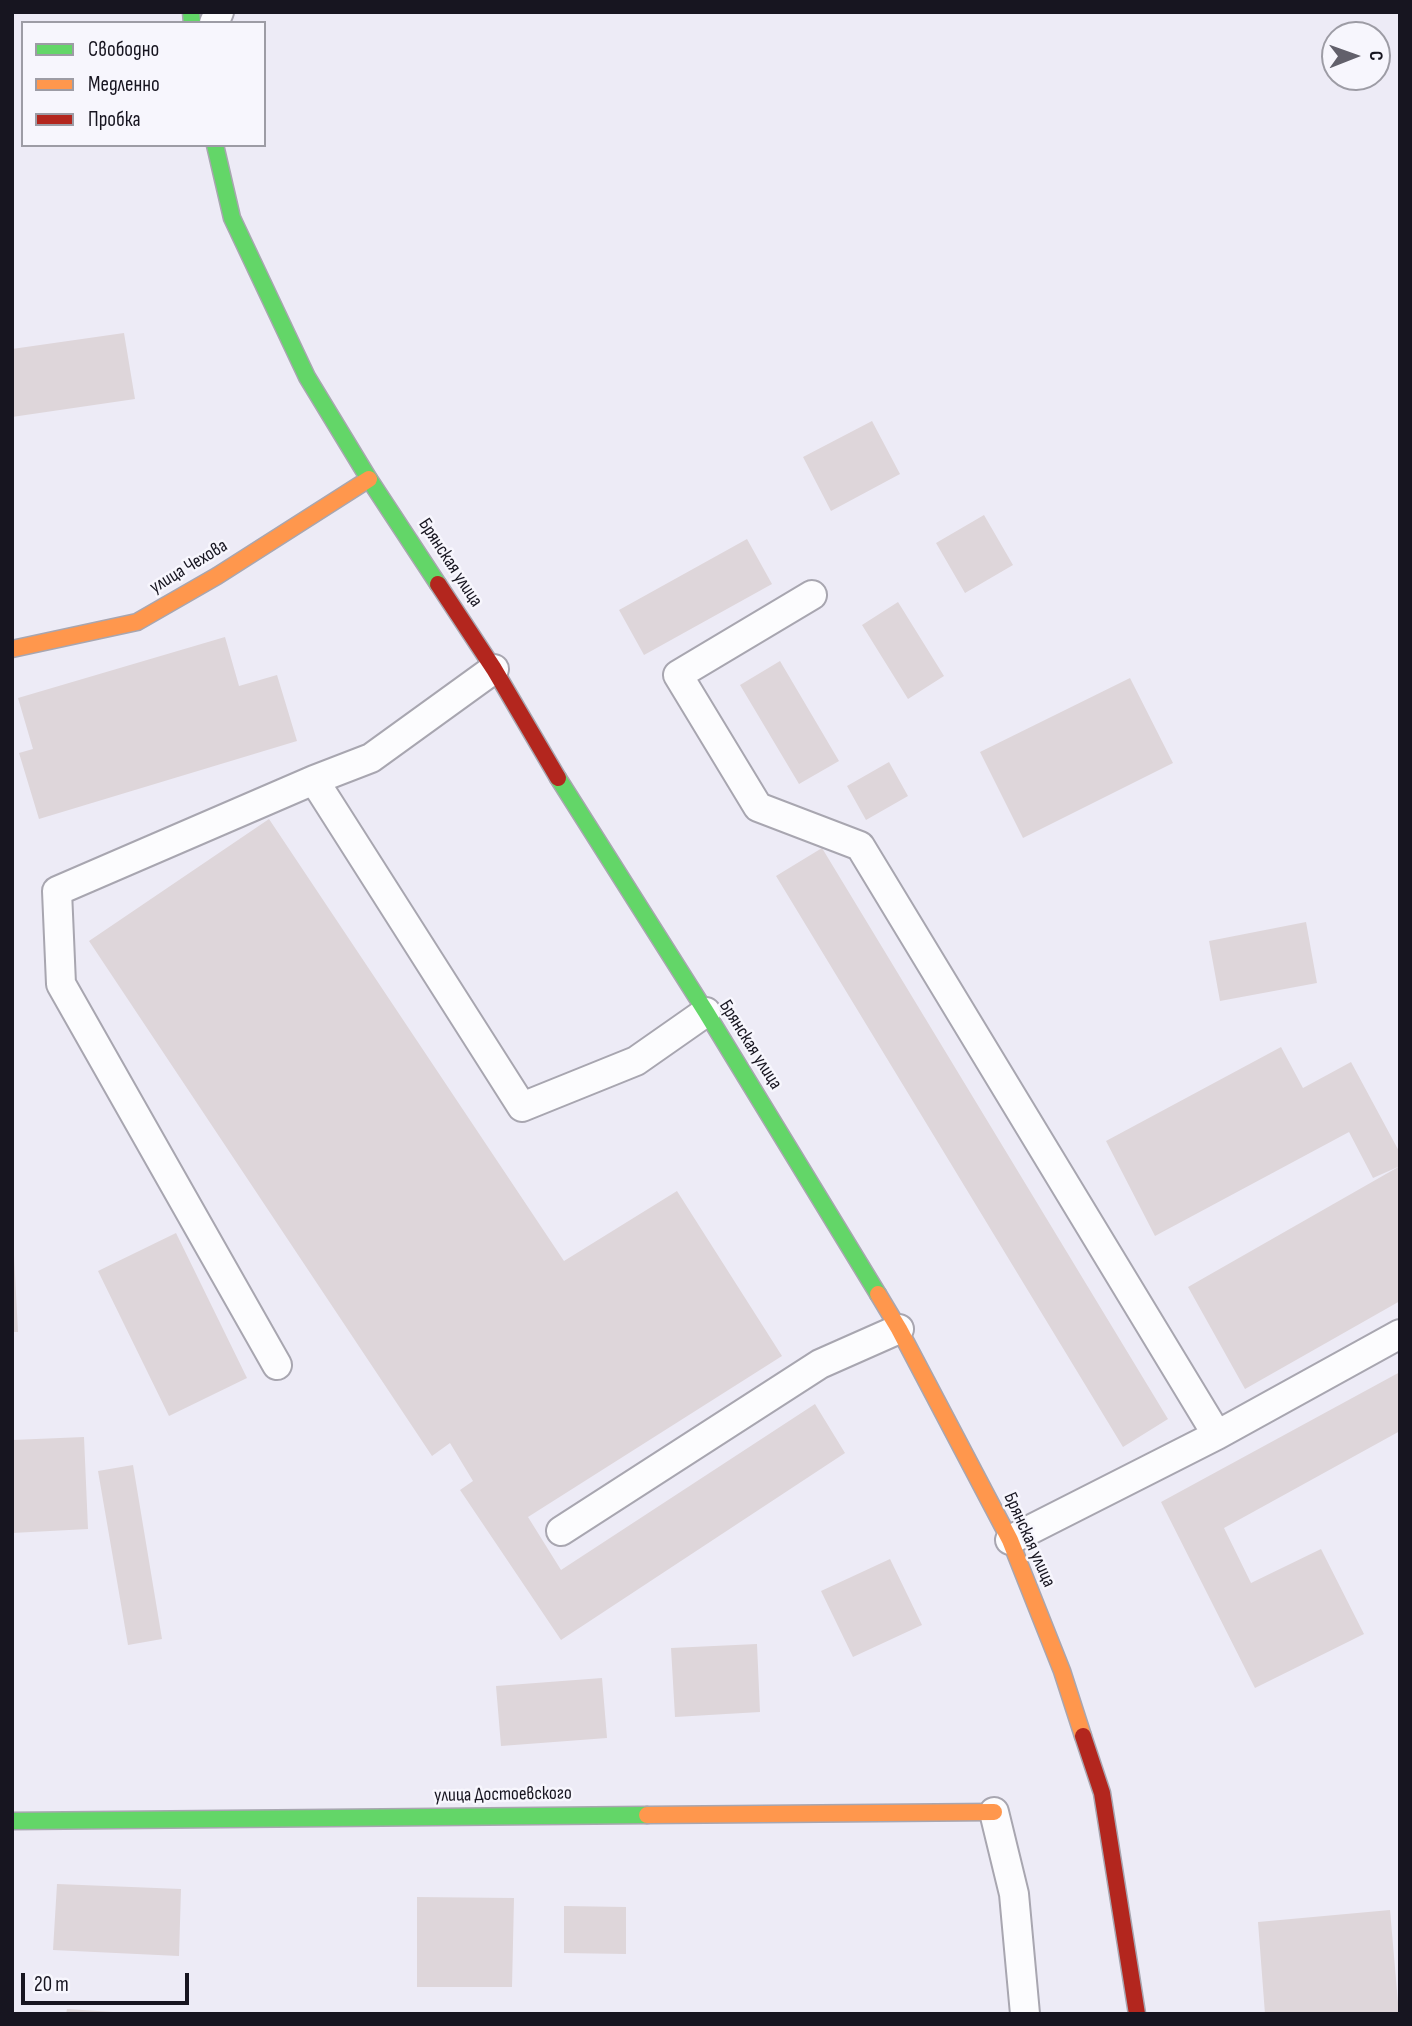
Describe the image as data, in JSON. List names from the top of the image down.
{
  "streets": {
    "main road": ["Брянская улица", "улица Чехова", "улица Достоевского"]
  },
  "crossings": [
    ["Брянская улица", "улица Чехова"]
  ],
  "legend": ["Свободно", "Медленно", "Пробка"],
  "scale_bar": "20 m",
  "north": "right"
}
